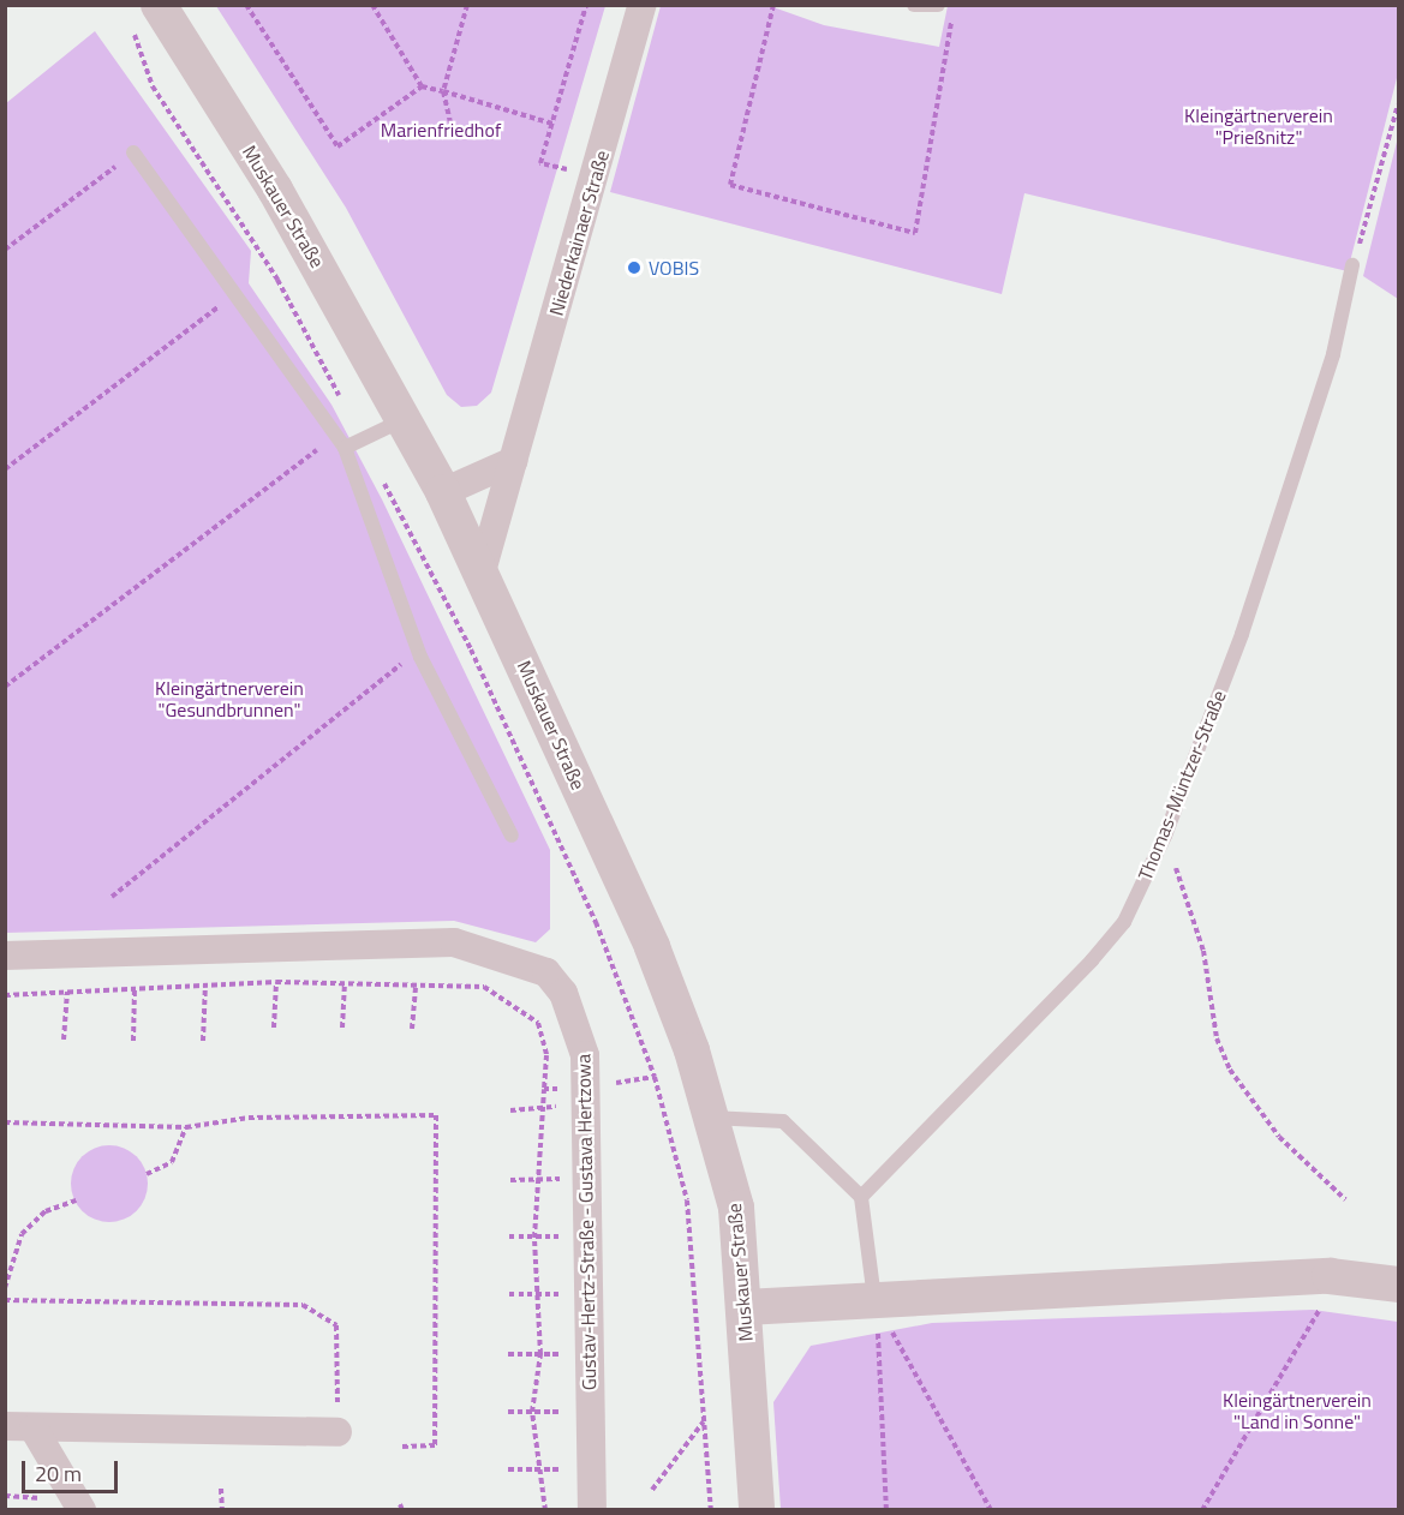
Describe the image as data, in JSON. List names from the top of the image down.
{
  "streets": {
    "street": ["Muskauer Straße", "Niederkainaer Straße", "Gustav-Hertz-Straße - Gustava Hertzowa"],
    "lane": ["Thomas-Müntzer-Straße"]
  },
  "crossings": [
    ["Muskauer Straße", "Niederkainaer Straße"]
  ],
  "parks": [
    "Kleingärtnerverein \"Prießnitz\"",
    "Marienfriedhof",
    "Kleingärtnerverein \"Gesundbrunnen\"",
    "Kleingärtnerverein \"Land in Sonne\""
  ],
  "places": ["VOBIS"],
  "scale_bar": "20 m"
}
